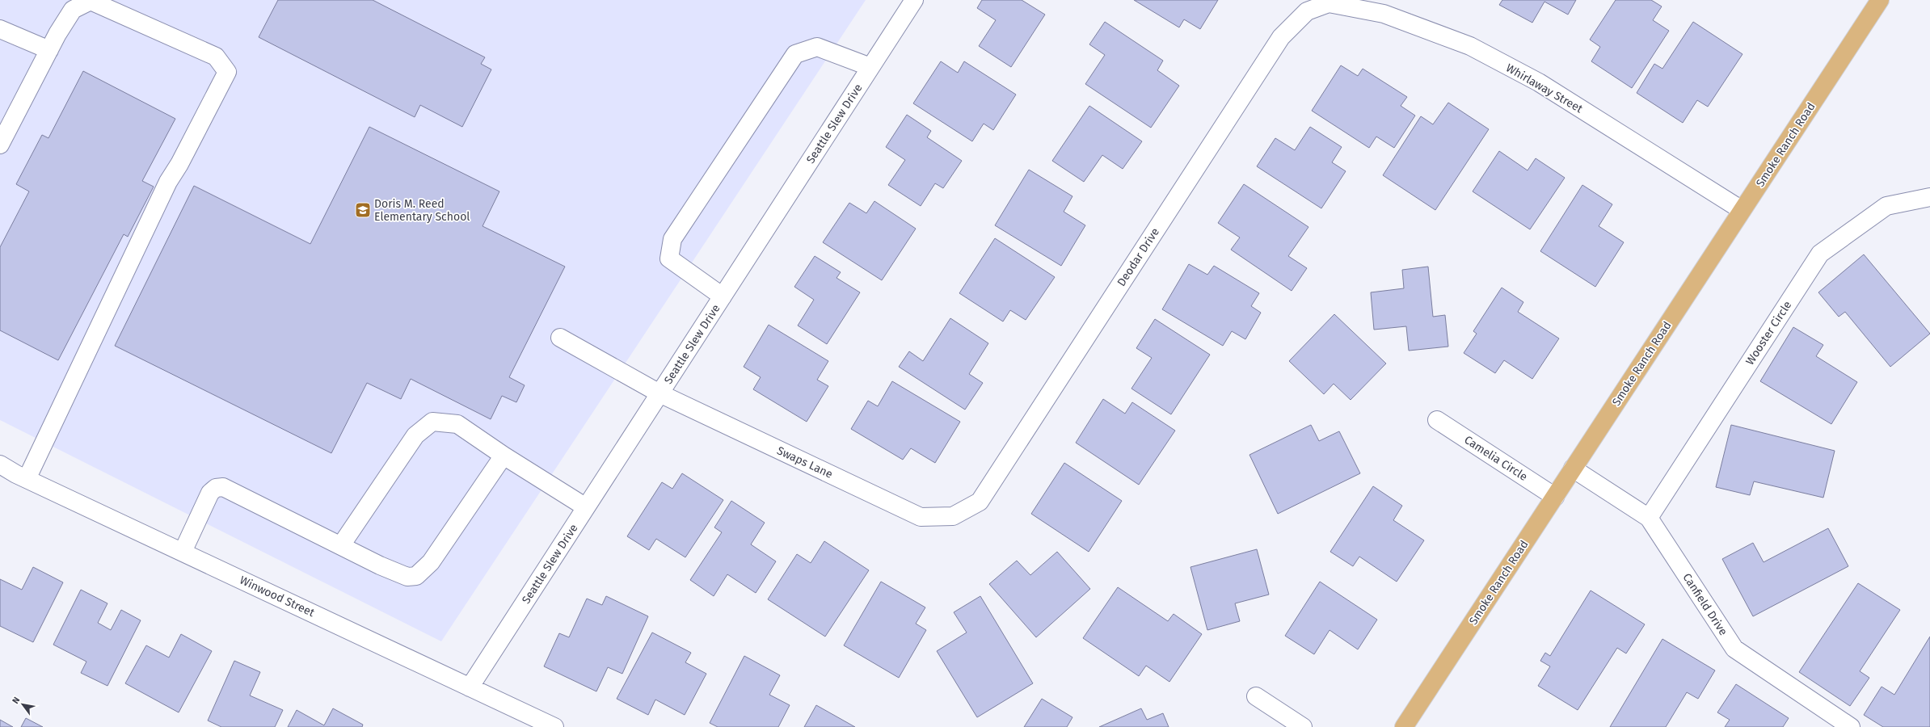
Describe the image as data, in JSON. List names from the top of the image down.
{
  "streets": {
    "main road": ["Smoke Ranch Road"],
    "street": [
      "Whirlaway Street",
      "Seattle Slew Drive",
      "Deodar Drive",
      "Wooster Circle",
      "Camelia Circle",
      "Swaps Lane",
      "Winwood Street",
      "Canfield Drive"
    ]
  },
  "crossings": [
    ["Whirlaway Street", "Smoke Ranch Road"],
    ["Whirlaway Street", "Deodar Drive"],
    ["Seattle Slew Drive", "Swaps Lane"],
    ["Seattle Slew Drive", "Winwood Street"],
    ["Smoke Ranch Road", "Camelia Circle"],
    ["Smoke Ranch Road", "Canfield Drive"],
    ["Deodar Drive", "Swaps Lane"],
    ["Wooster Circle", "Canfield Drive"]
  ],
  "places": {
    "school or university": ["Doris M. Reed Elementary School"]
  },
  "north": "top left"
}
